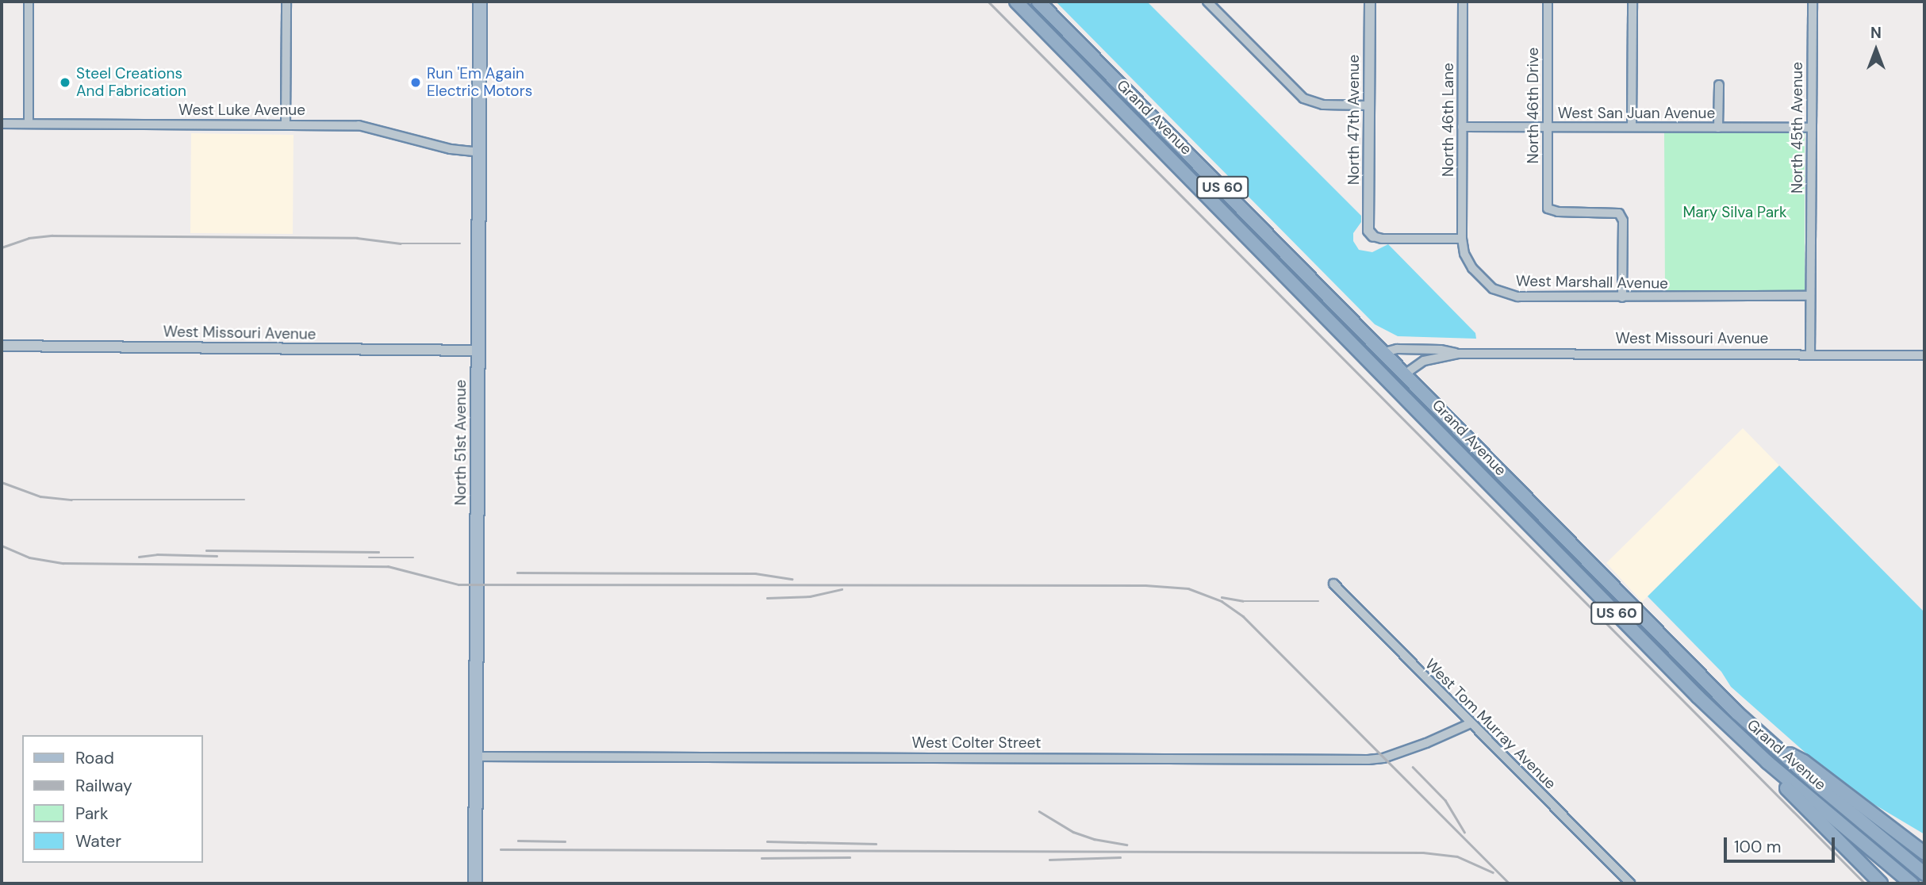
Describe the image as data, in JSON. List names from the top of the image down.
{
  "streets": {
    "highway": ["Grand Avenue", "US 60"],
    "main road": ["North 51st Avenue"],
    "street": [
      "North 46th Drive",
      "West Luke Avenue",
      "West San Juan Avenue",
      "North 47th Avenue",
      "North 46th Lane",
      "North 45th Avenue",
      "West Marshall Avenue",
      "West Missouri Avenue",
      "West Tom Murray Avenue",
      "West Colter Street"
    ]
  },
  "crossings": [
    ["North 46th Drive", "West San Juan Avenue"],
    ["North 46th Drive", "West Marshall Avenue"],
    ["West Luke Avenue", "North 51st Avenue"],
    ["West San Juan Avenue", "North 46th Lane"],
    ["West San Juan Avenue", "North 45th Avenue"],
    ["Grand Avenue", "West Missouri Avenue"],
    ["North 46th Lane", "West Marshall Avenue"],
    ["North 45th Avenue", "West Marshall Avenue"],
    ["North 45th Avenue", "West Missouri Avenue"],
    ["West Missouri Avenue", "North 51st Avenue"],
    ["North 51st Avenue", "West Colter Street"],
    ["West Tom Murray Avenue", "West Colter Street"]
  ],
  "parks": ["Mary Silva Park"],
  "places": ["Steel Creations And Fabrication", "Run 'Em Again Electric Motors"],
  "legend": [
    "Road",
    "Railway",
    "Park",
    "Water"
  ],
  "scale_bar": "100 m",
  "north": "top"
}
